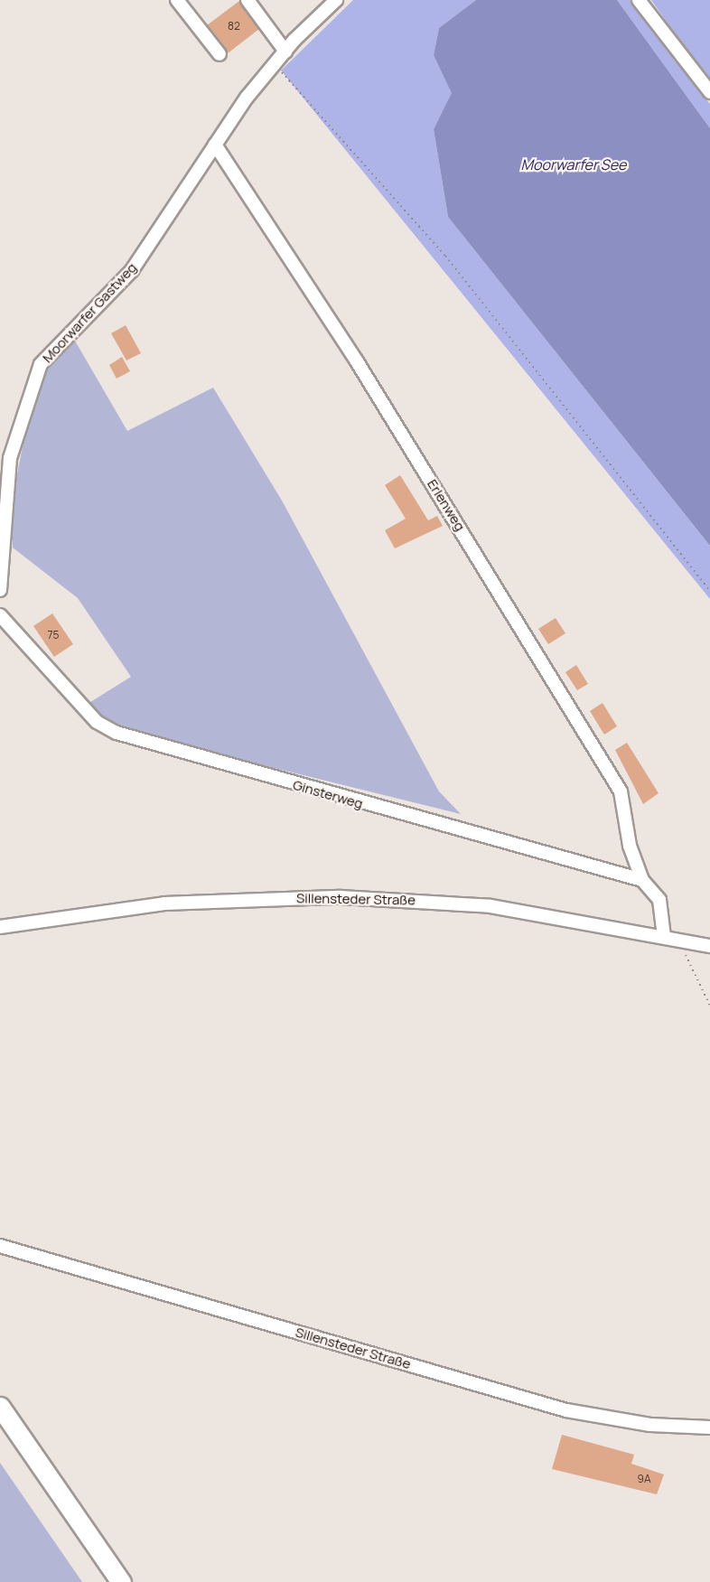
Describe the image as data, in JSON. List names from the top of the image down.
{
  "streets": {
    "street": [
      "Moorwarfer Gastweg",
      "Erlenweg",
      "Ginsterweg",
      "Sillensteder Straße"
    ]
  },
  "crossings": [
    ["Moorwarfer Gastweg", "Erlenweg"],
    ["Erlenweg", "Ginsterweg"]
  ],
  "water": ["Moorwarfer See"],
  "house_numbers": ["82", "75", "9A"]
}
